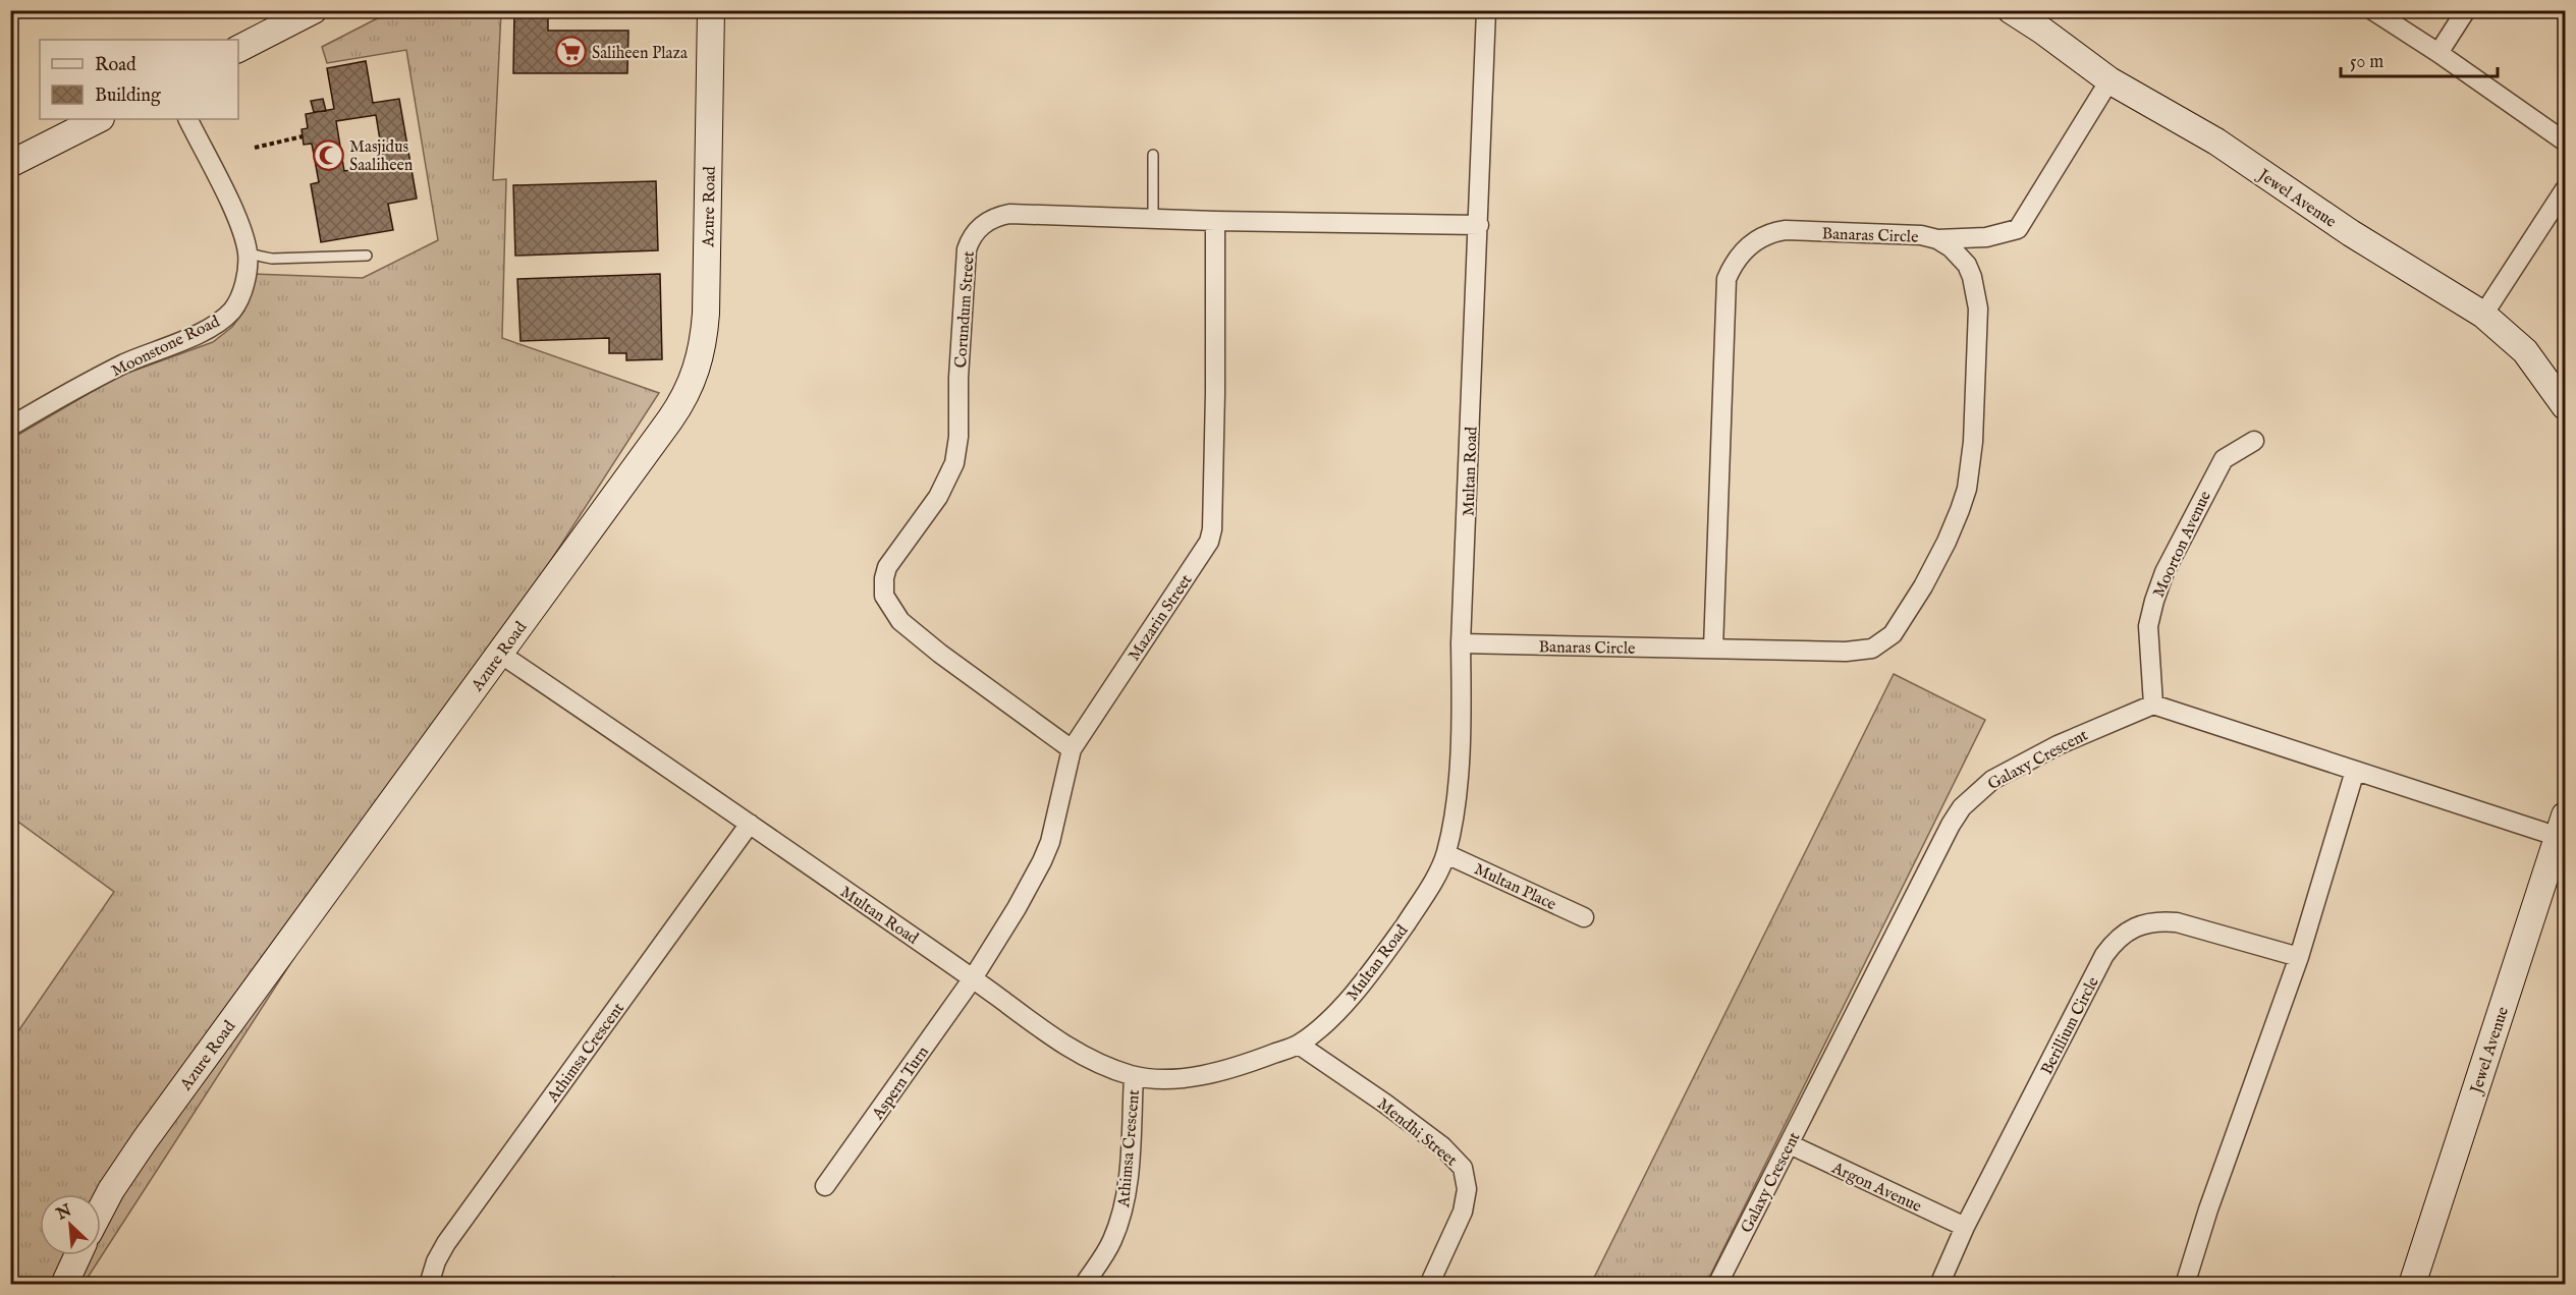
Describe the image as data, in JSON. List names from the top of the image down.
{
  "streets": {
    "street": [
      "Jewel Avenue",
      "Azure Road",
      "Banaras Circle",
      "Corundum Street",
      "Moonstone Road",
      "Multan Road",
      "Moorton Avenue",
      "Mazarin Street",
      "Galaxy Crescent",
      "Multan Place",
      "Berillium Circle",
      "Athimsa Crescent",
      "Aspern Turn",
      "Mendhi Street",
      "Argon Avenue"
    ]
  },
  "crossings": [
    ["Azure Road", "Multan Road"],
    ["Banaras Circle", "Multan Road"],
    ["Corundum Street", "Multan Road"],
    ["Corundum Street", "Mazarin Street"],
    ["Multan Road", "Mazarin Street"],
    ["Multan Road", "Multan Place"],
    ["Multan Road", "Athimsa Crescent"],
    ["Multan Road", "Aspern Turn"],
    ["Multan Road", "Mendhi Street"],
    ["Moorton Avenue", "Galaxy Crescent"],
    ["Mazarin Street", "Aspern Turn"],
    ["Galaxy Crescent", "Argon Avenue"],
    ["Berillium Circle", "Argon Avenue"]
  ],
  "places": {
    "supermarket": ["Saliheen Plaza"],
    "mosque": ["Masjidus Saaliheen"]
  },
  "legend": ["Road", "Building"],
  "scale_bar": "50 m",
  "north": "top left"
}
